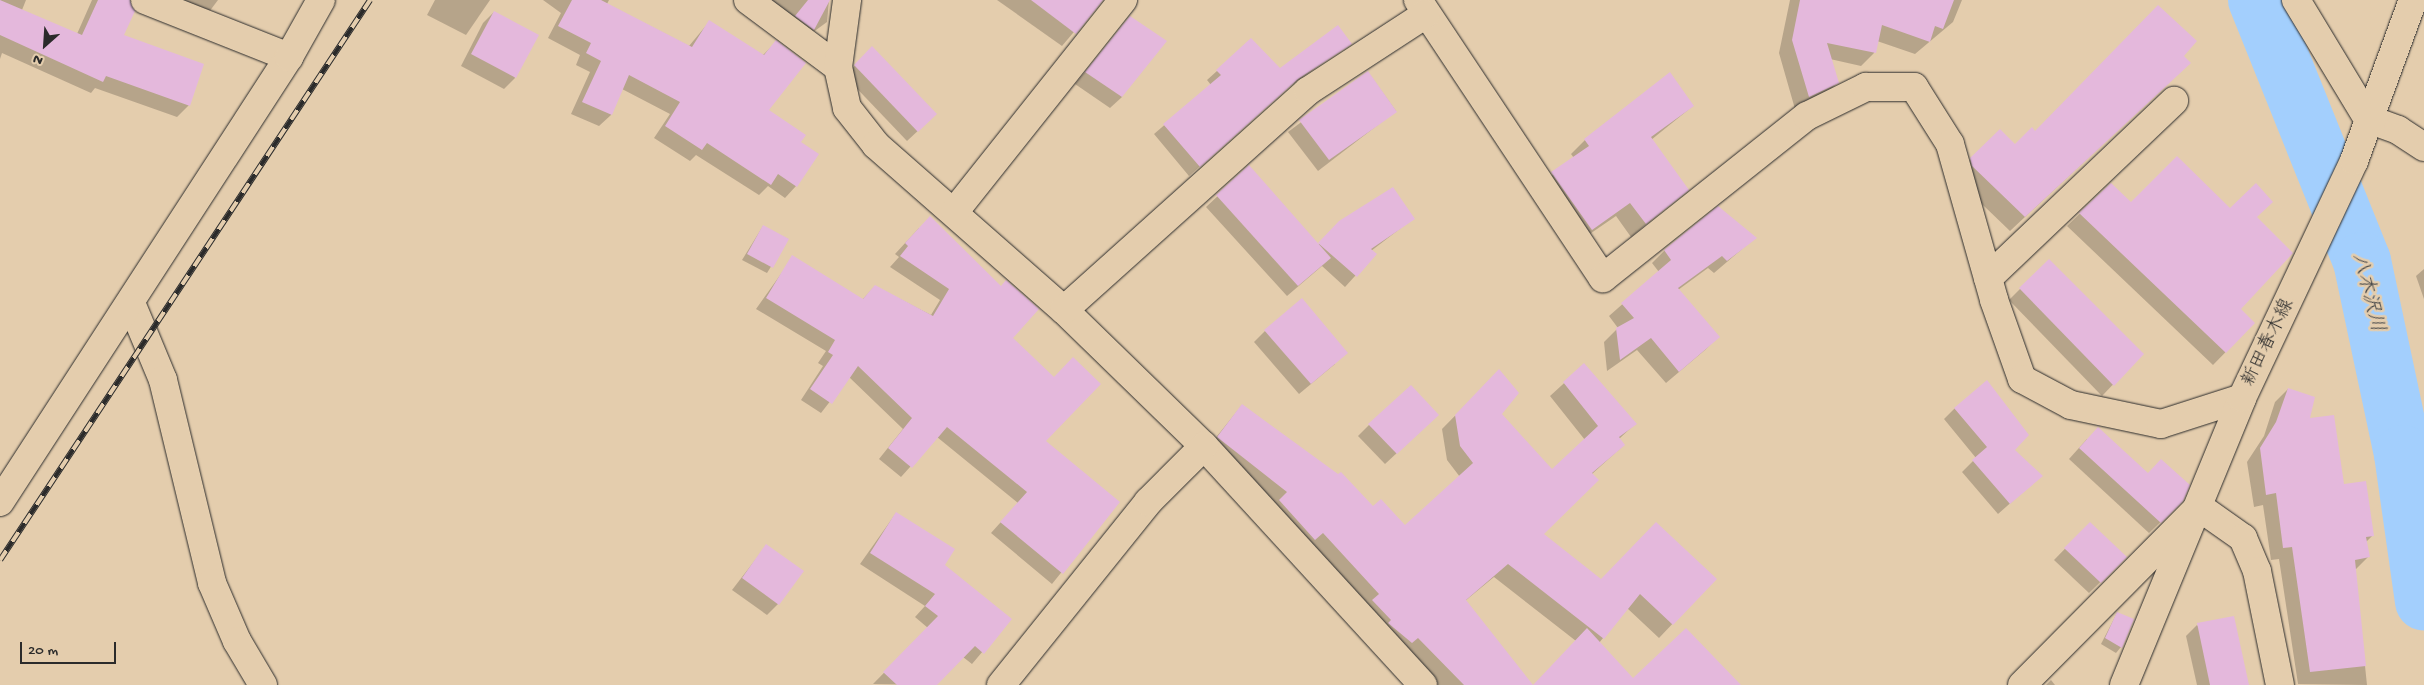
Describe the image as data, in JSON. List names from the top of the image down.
{
  "streets": {
    "street": ["新田春木線"]
  },
  "water": ["八木沢川"],
  "scale_bar": "20 m",
  "north": "bottom left"
}
